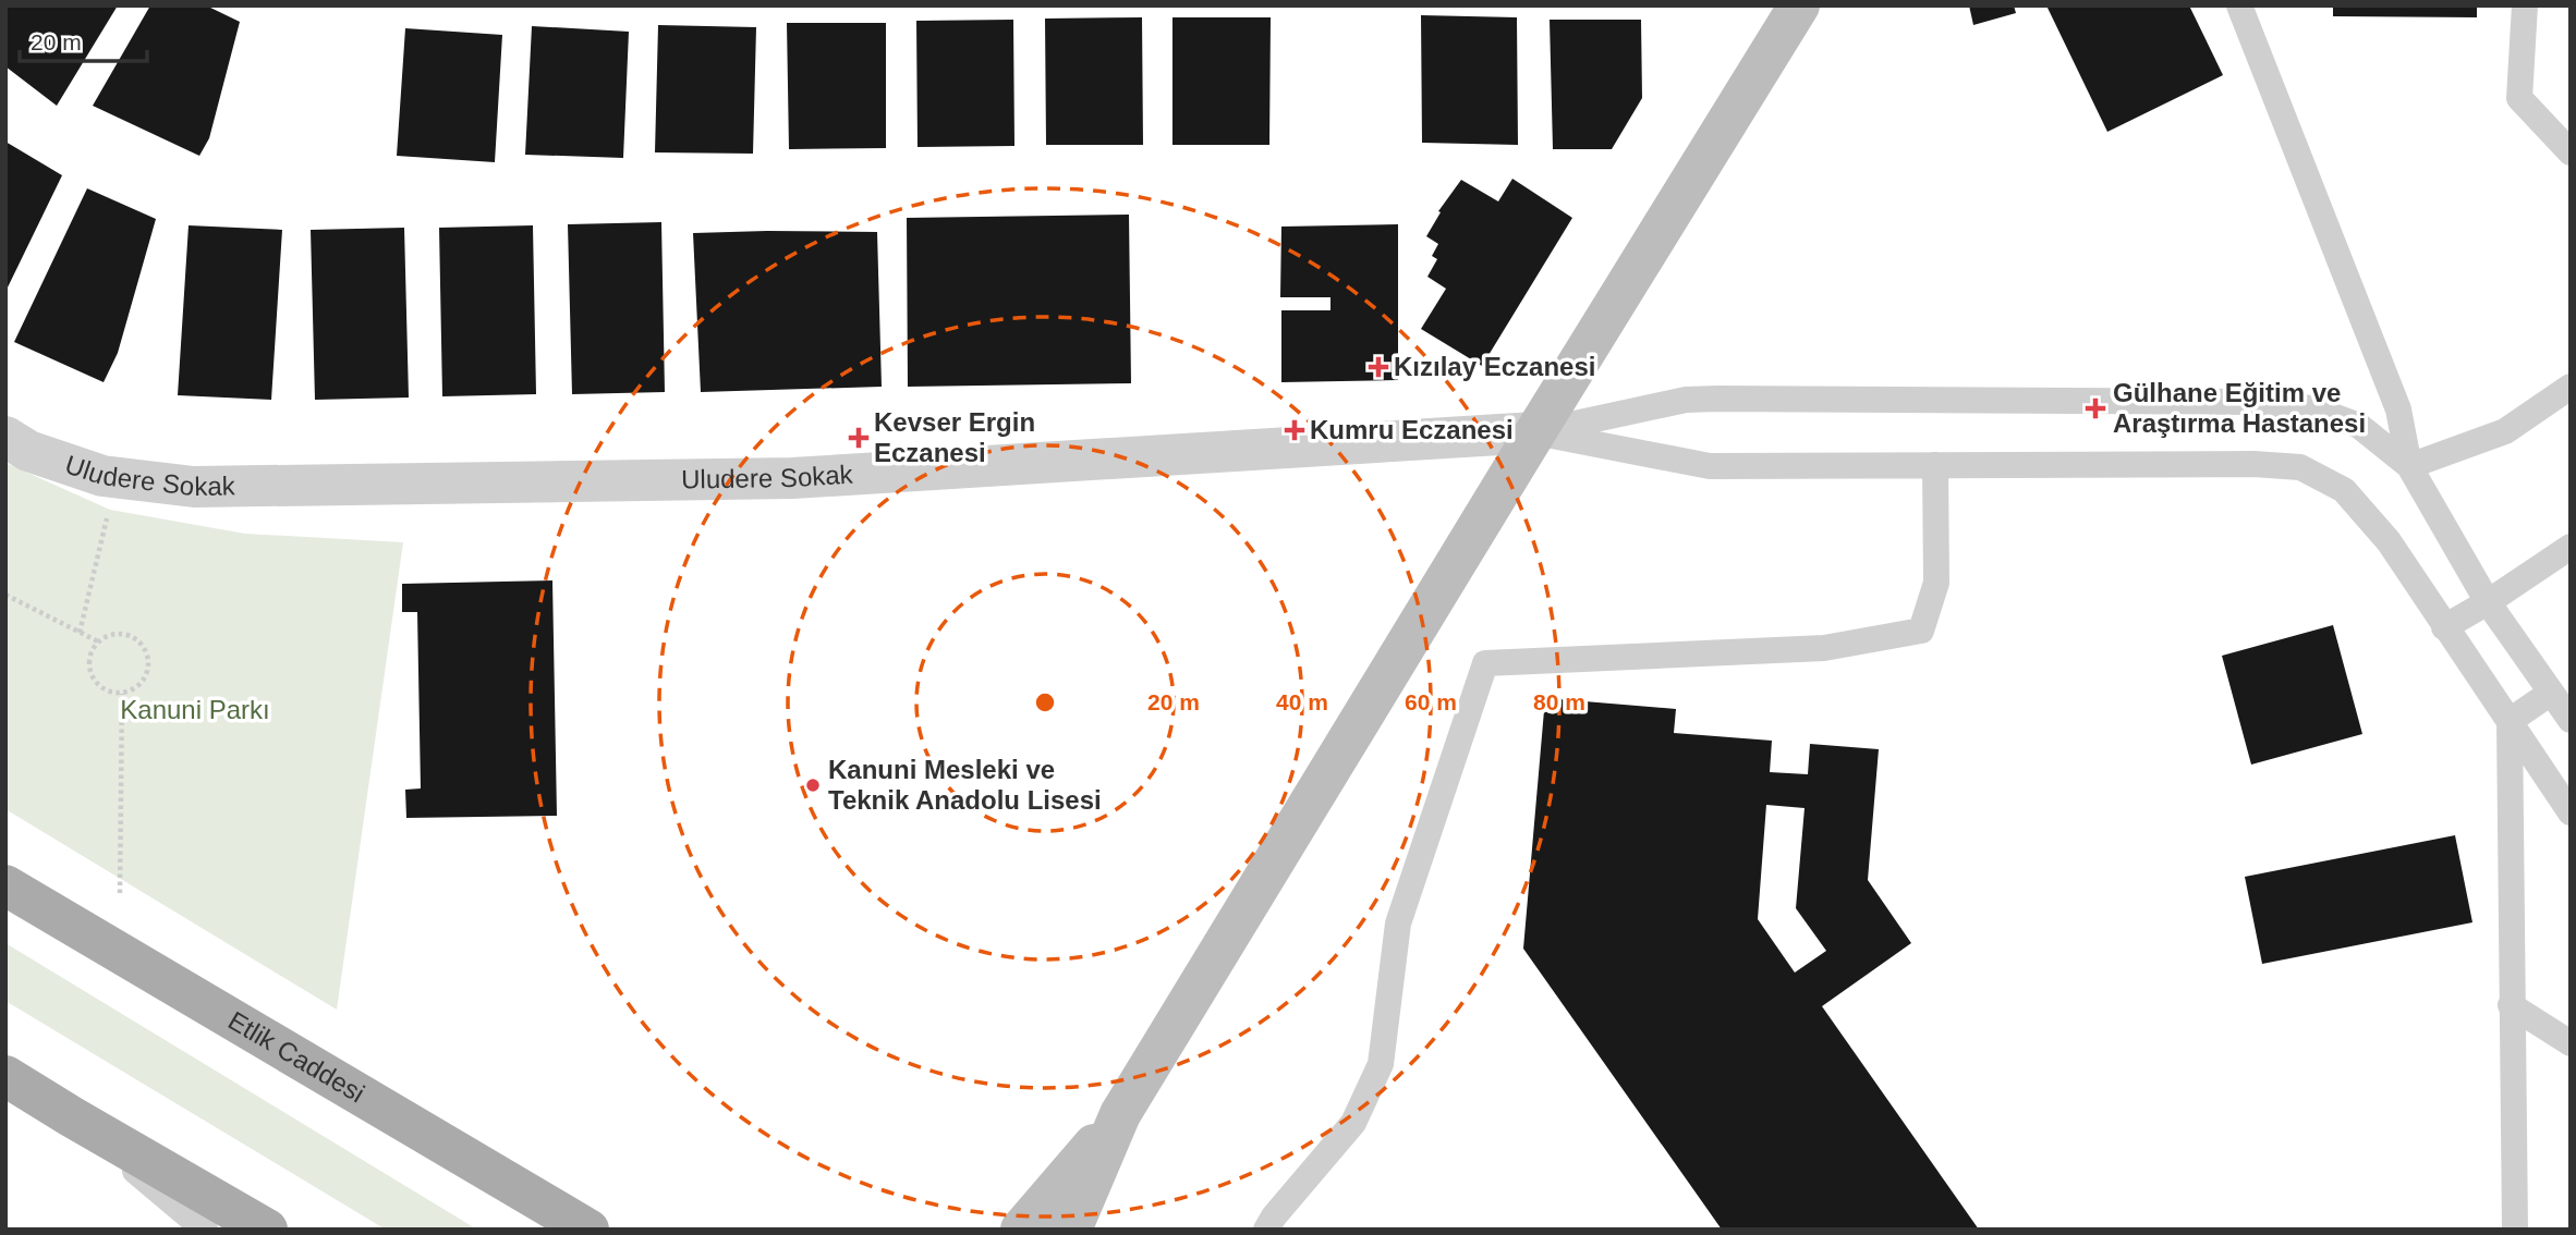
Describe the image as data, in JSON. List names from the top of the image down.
{
  "streets": {
    "main road": ["Etlik Caddesi"],
    "street": ["Uludere Sokak"]
  },
  "parks": ["Kanuni Parkı"],
  "places": {
    "health": [
      "Kızılay Eczanesi",
      "Gülhane Eğitim ve Araştırma Hastanesi",
      "Kumru Eczanesi",
      "Kevser Ergin Eczanesi"
    ],
    "other": ["Kanuni Mesleki ve Teknik Anadolu Lisesi"]
  },
  "scale_bar": "20 m",
  "rings": [
    "20 m",
    "40 m",
    "60 m",
    "80 m"
  ]
}
